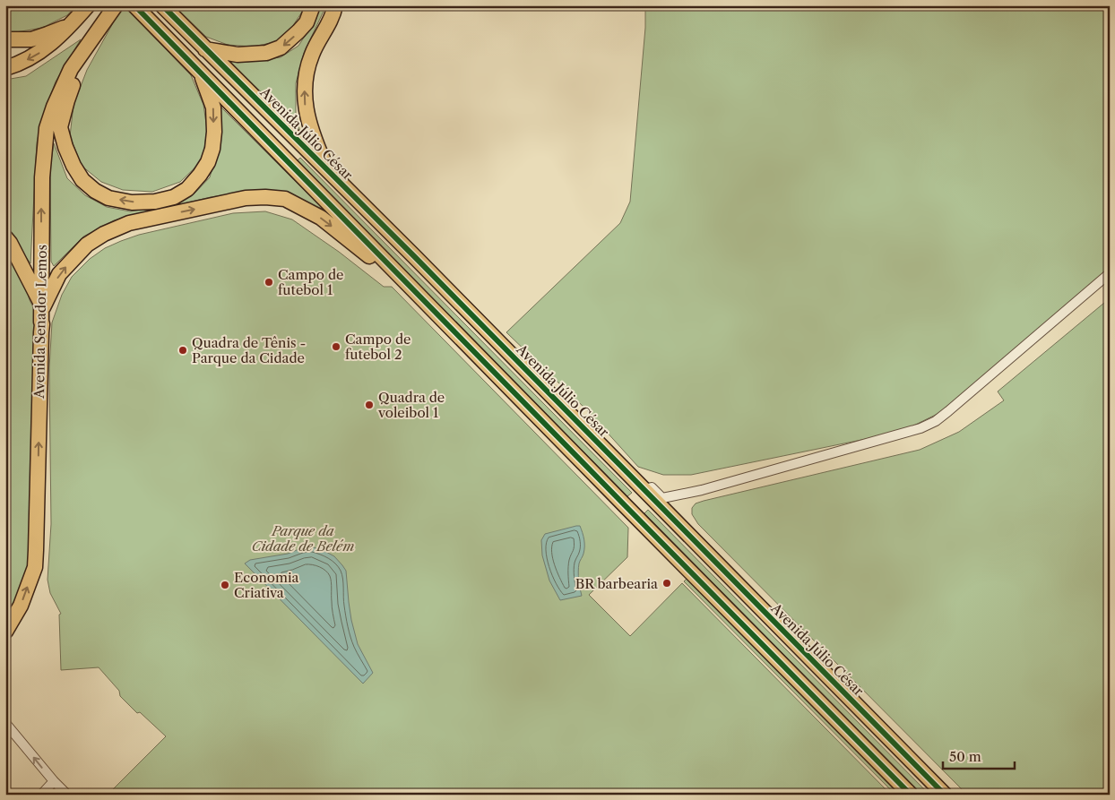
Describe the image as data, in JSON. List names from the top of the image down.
{
  "streets": {
    "main road": ["Avenida Júlio César", "Avenida Senador Lemos"]
  },
  "one_way": ["Avenida Senador Lemos"],
  "parks": ["Parque da Cidade de Belém"],
  "places": [
    "Campo de futebol 1",
    "Campo de futebol 2",
    "Quadra de Tênis - Parque da Cidade",
    "Quadra de voleibol 1",
    "BR barbearia",
    "Economia Criativa"
  ],
  "scale_bar": "50 m"
}
